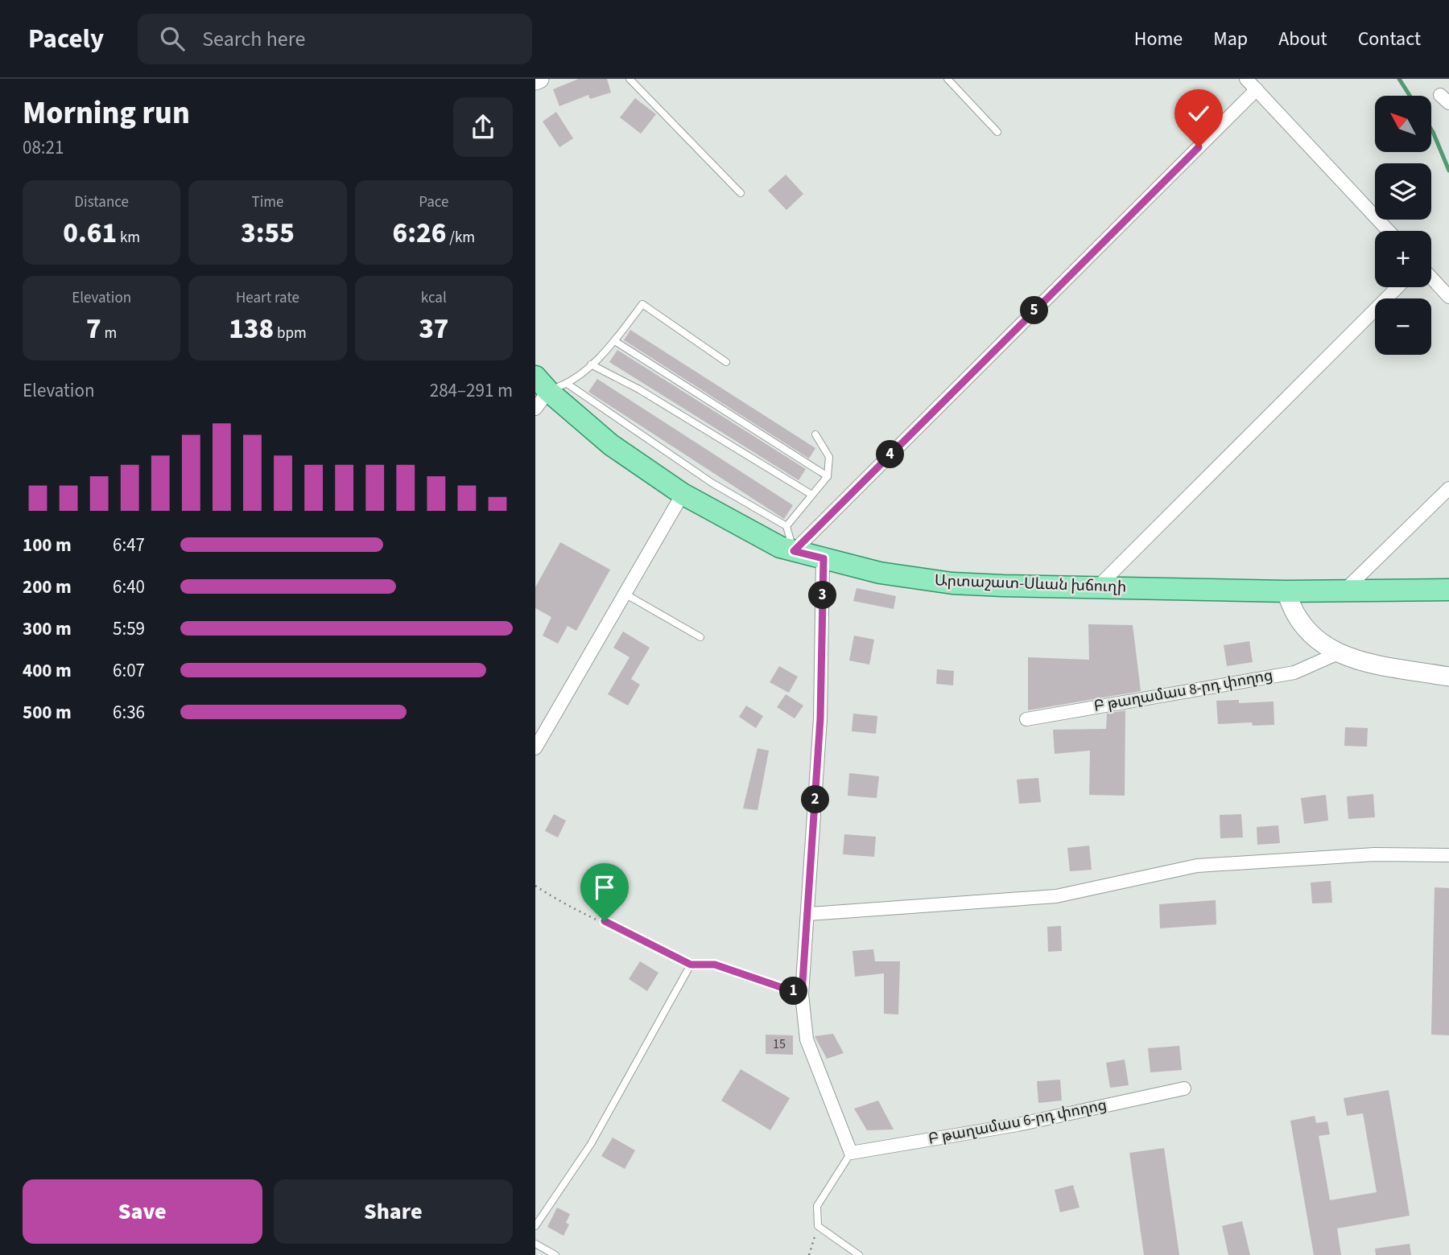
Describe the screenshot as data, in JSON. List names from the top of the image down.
{
  "streets": {
    "main road": ["Արտաշատ-Սևան խճուղի"],
    "street": ["Բ թաղամաս 8-րդ փողոց", "Բ թաղամաս 6-րդ փողոց"]
  },
  "house_numbers": ["15"],
  "north": "top left",
  "page": {
    "header": "Pacely",
    "search": "Search here",
    "nav": [
      "Home",
      "Map",
      "About",
      "Contact"
    ],
    "heading": ["Morning run", "08:21"],
    "map_buttons": ["+", "−"],
    "stats": [
      ["Distance", "0.61 km"],
      ["Time", "3:55"],
      ["Pace", "6:26 /km"],
      ["Elevation", "7 m"],
      ["Heart rate", "138 bpm"],
      ["kcal", "37"]
    ],
    "pins": [
      "5",
      "4",
      "3",
      "2",
      "1"
    ],
    "chart": ["Elevation", "284–291 m"],
    "list": [
      {
        "name": "100 m",
        "note": "6:47"
      },
      {
        "name": "200 m",
        "note": "6:40"
      },
      {
        "name": "300 m",
        "note": "5:59"
      },
      {
        "name": "400 m",
        "note": "6:07"
      },
      {
        "name": "500 m",
        "note": "6:36"
      }
    ],
    "buttons": ["Save", "Share"]
  }
}
